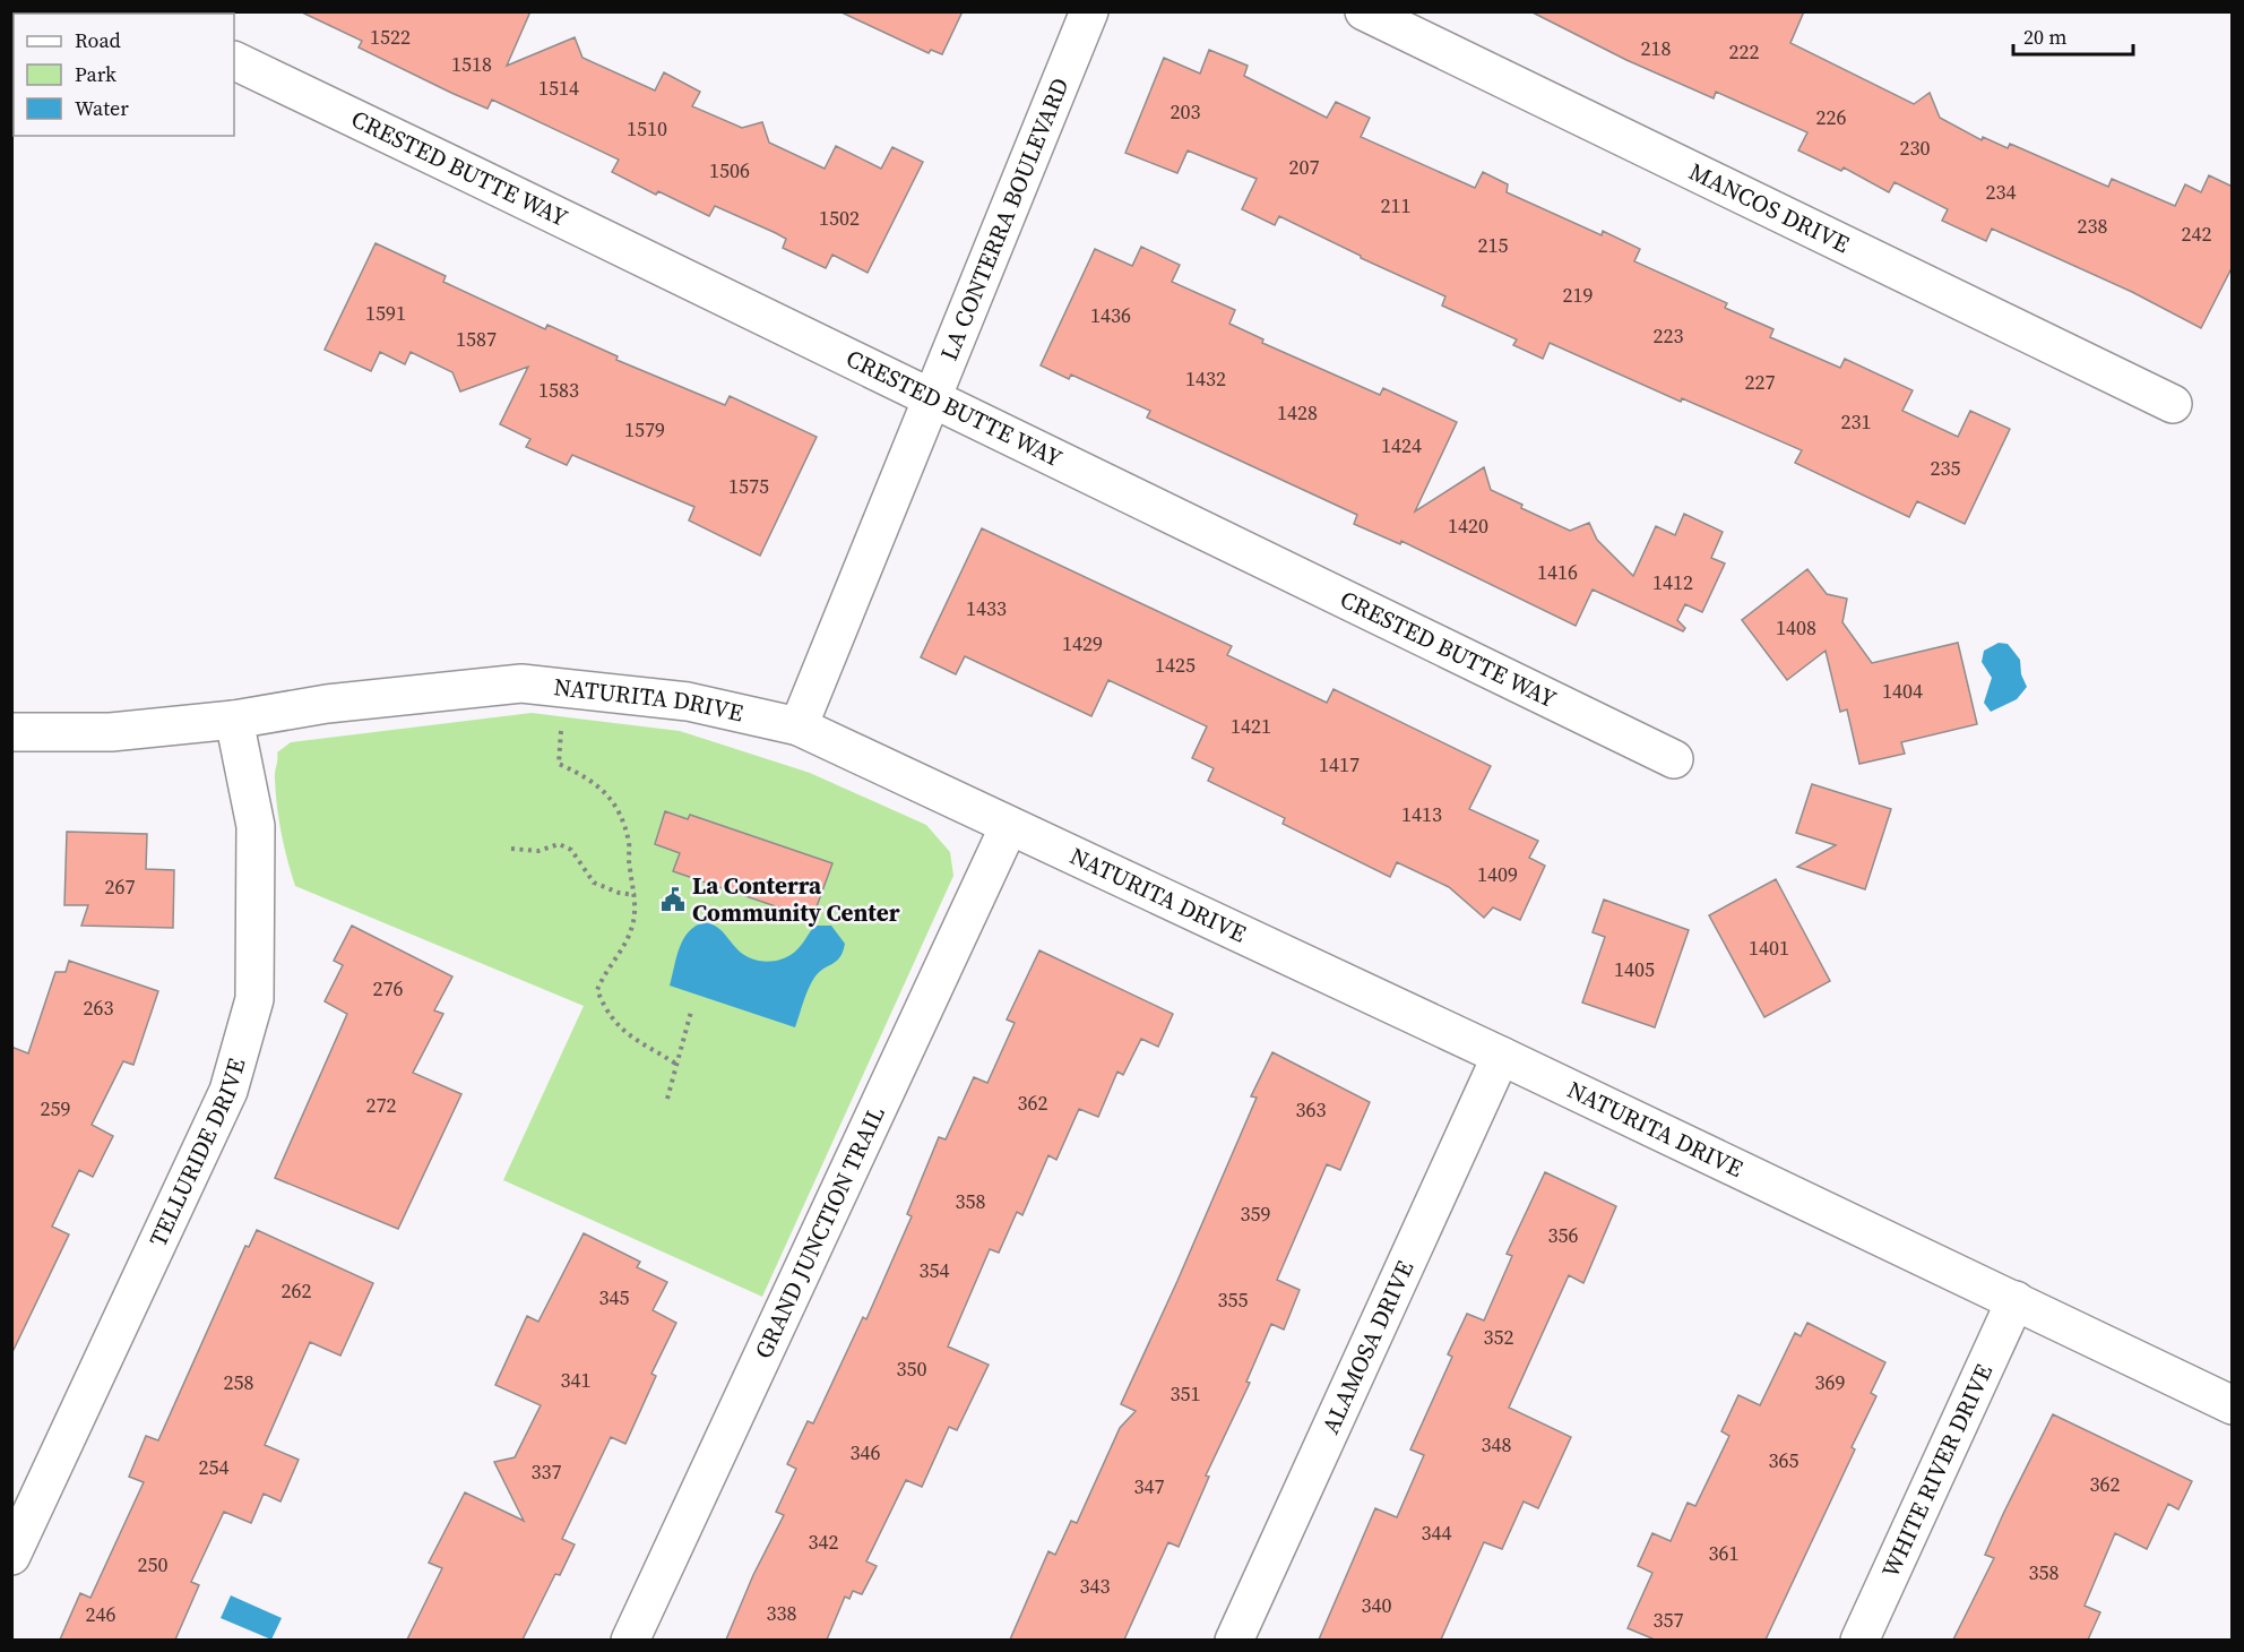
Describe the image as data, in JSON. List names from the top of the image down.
{
  "streets": {
    "street": [
      "CRESTED BUTTE WAY",
      "MANCOS DRIVE",
      "LA CONTERRA BOULEVARD",
      "NATURITA DRIVE",
      "TELLURIDE DRIVE",
      "GRAND JUNCTION TRAIL",
      "ALAMOSA DRIVE",
      "WHITE RIVER DRIVE"
    ]
  },
  "crossings": [
    ["CRESTED BUTTE WAY", "LA CONTERRA BOULEVARD"],
    ["LA CONTERRA BOULEVARD", "NATURITA DRIVE"],
    ["NATURITA DRIVE", "TELLURIDE DRIVE"],
    ["NATURITA DRIVE", "GRAND JUNCTION TRAIL"],
    ["NATURITA DRIVE", "ALAMOSA DRIVE"],
    ["NATURITA DRIVE", "WHITE RIVER DRIVE"]
  ],
  "places": {
    "public building": ["La Conterra Community Center"]
  },
  "house_numbers": [
    "1522",
    "218",
    "222",
    "1518",
    "1514",
    "203",
    "226",
    "1510",
    "230",
    "207",
    "1506",
    "234",
    "211",
    "1502",
    "238",
    "242",
    "215",
    "219",
    "1591",
    "1436",
    "223",
    "1587",
    "1432",
    "227",
    "1583",
    "1428",
    "231",
    "1579",
    "1424",
    "235",
    "1575",
    "1420",
    "1416",
    "1412",
    "1433",
    "1408",
    "1429",
    "1425",
    "1404",
    "1421",
    "1417",
    "1413",
    "1409",
    "267",
    "1401",
    "1405",
    "276",
    "263",
    "362",
    "272",
    "259",
    "363",
    "358",
    "359",
    "356",
    "354",
    "262",
    "345",
    "355",
    "352",
    "350",
    "341",
    "258",
    "369",
    "351",
    "348",
    "346",
    "365",
    "254",
    "337",
    "362",
    "347",
    "344",
    "342",
    "361",
    "250",
    "358",
    "343",
    "340",
    "338",
    "246",
    "357"
  ],
  "legend": ["Road", "Park", "Water"],
  "scale_bar": "20 m"
}
